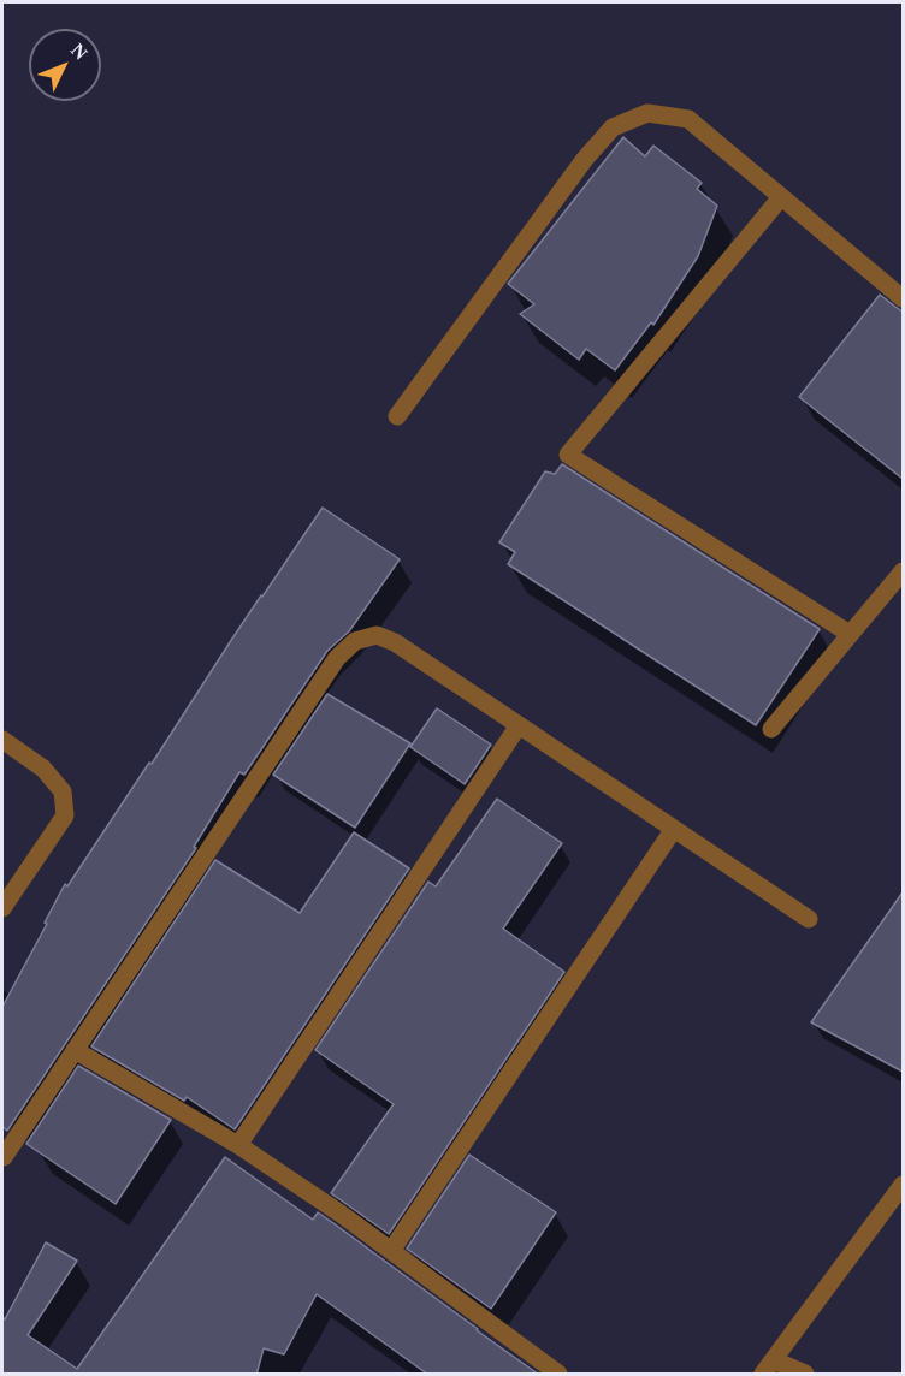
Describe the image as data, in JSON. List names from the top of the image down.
{
  "north": "top right"
}
